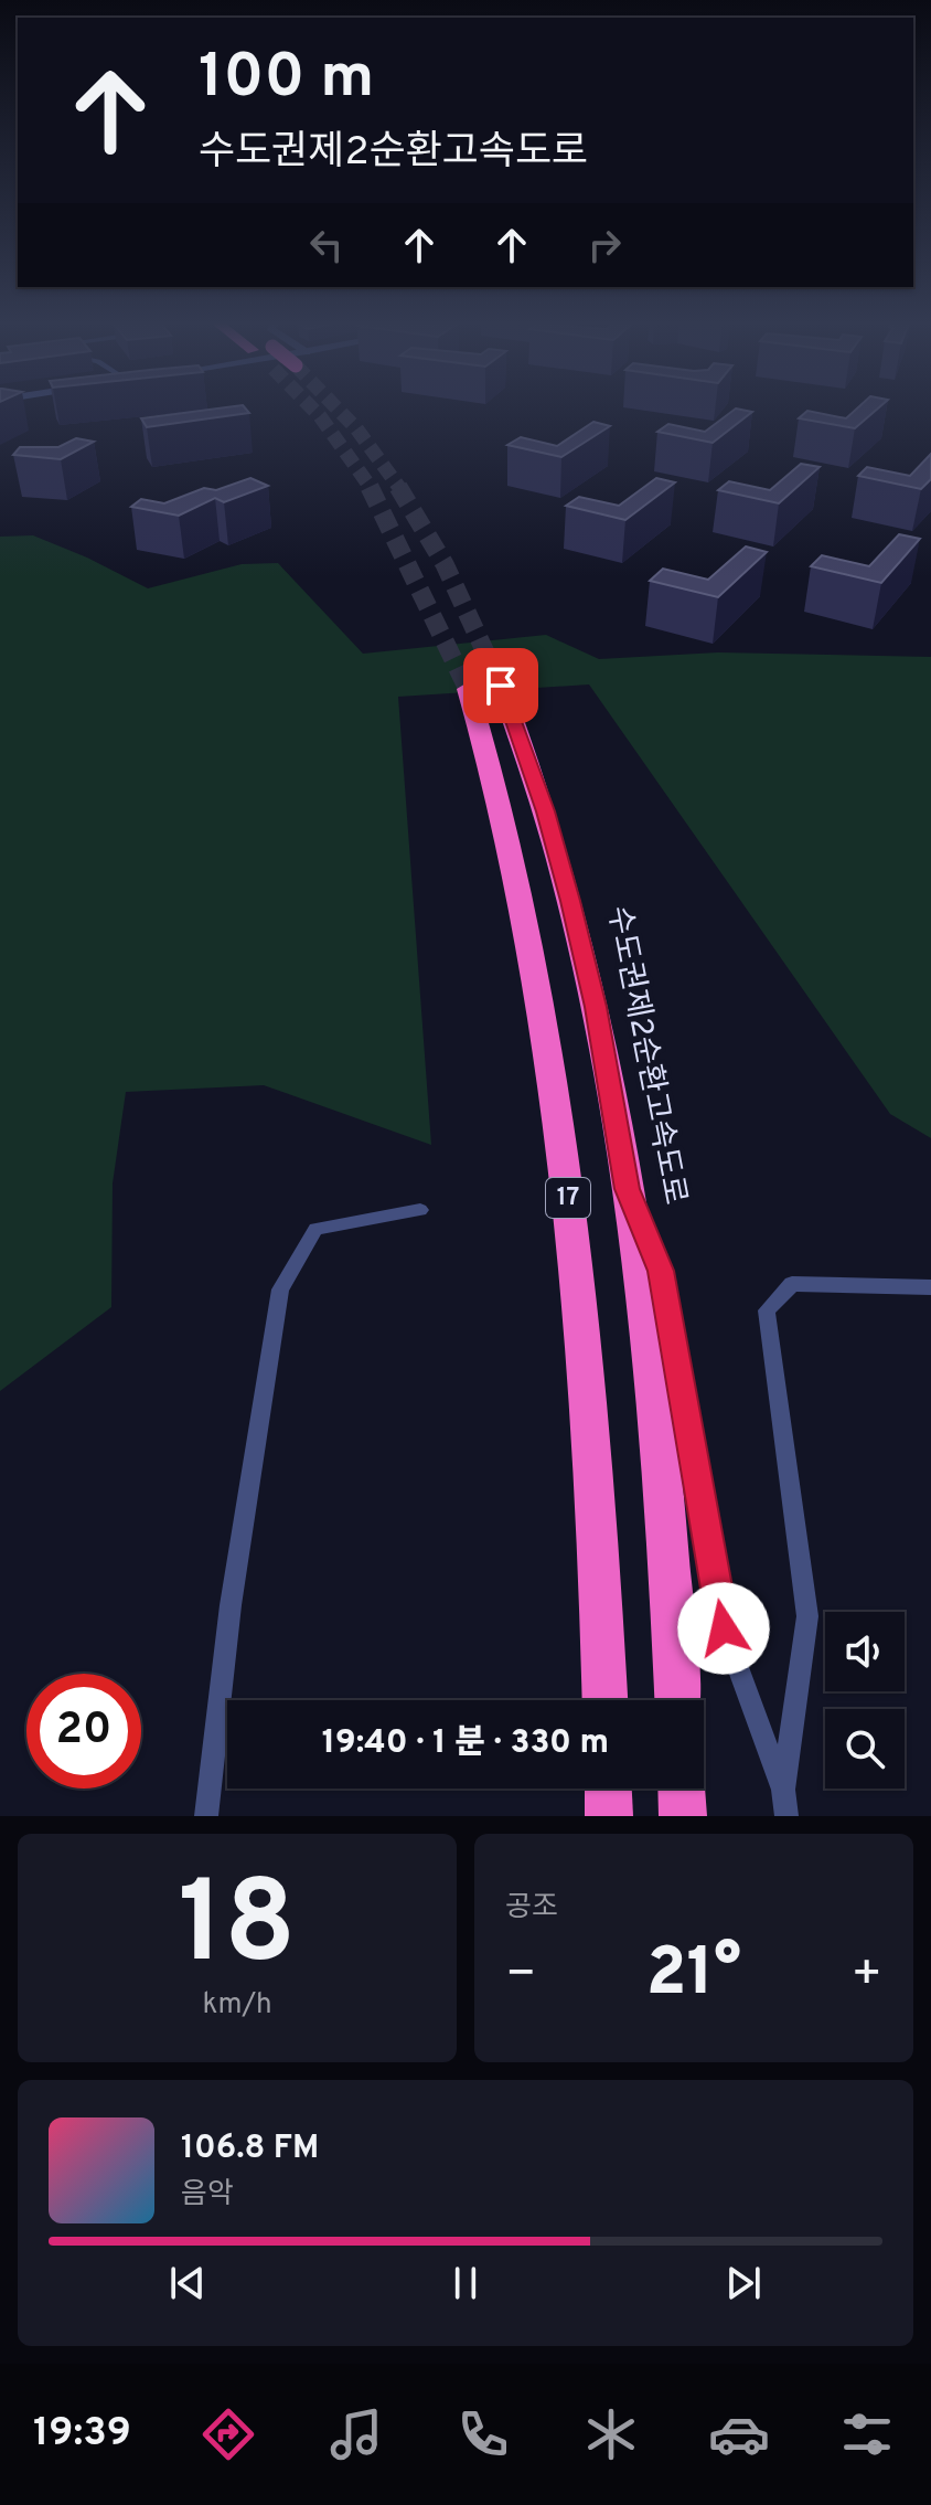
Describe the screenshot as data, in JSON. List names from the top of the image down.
{
  "streets": {
    "highway": ["수도권제2순환고속도로", "17"]
  },
  "page": {
    "turn": ["100 m", "수도권제2순환고속도로"],
    "limit": "20",
    "trip": "19:40 · 1 분 · 330 m",
    "tile": [
      ["18", "km/h"],
      "공조"
    ],
    "heat": ["−", "21°", "+"],
    "song": ["106.8 FM", "음악"],
    "tabs": "19:39"
  }
}
